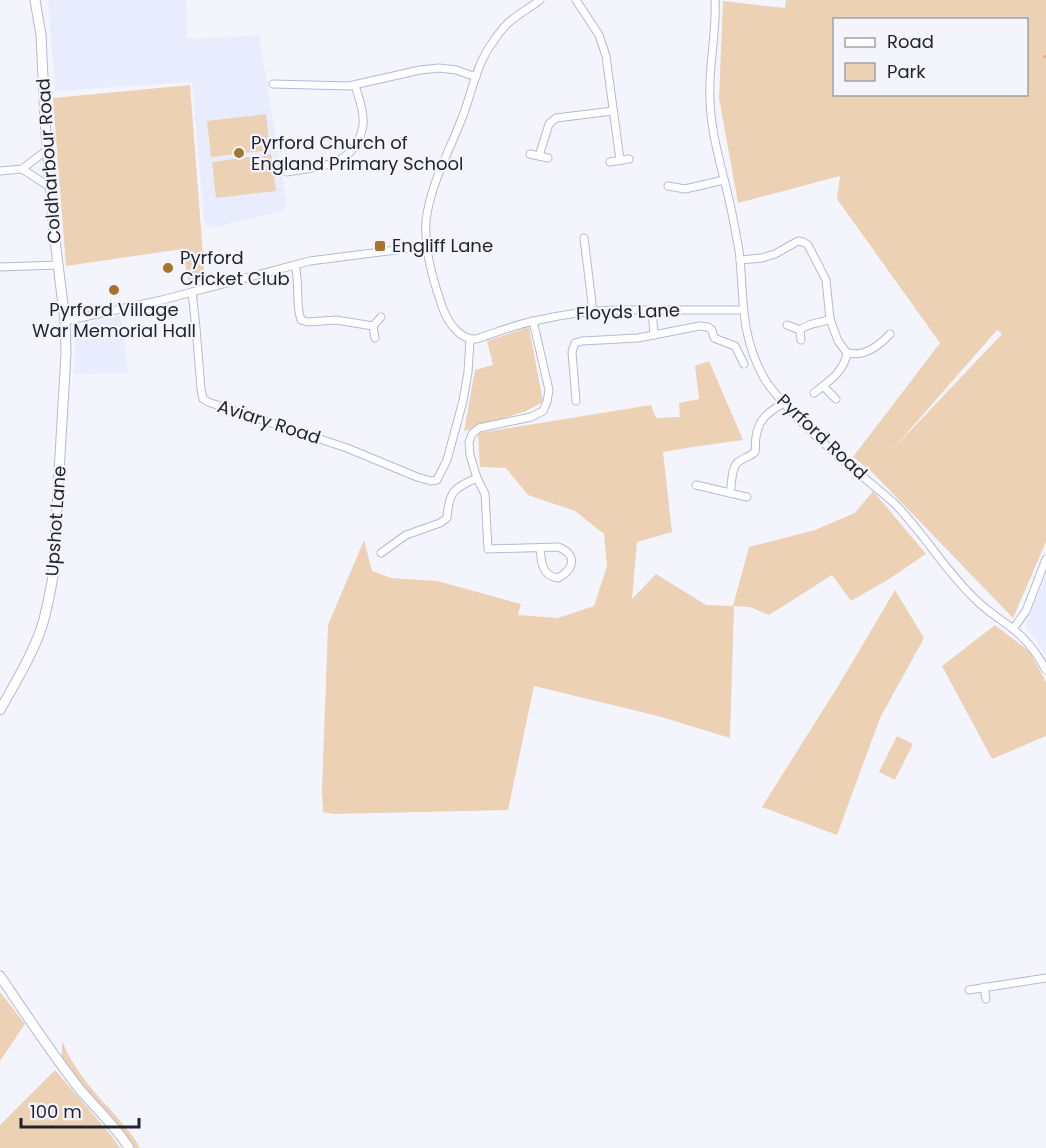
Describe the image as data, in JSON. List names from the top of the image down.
{
  "streets": {
    "main road": ["Coldharbour Road", "Upshot Lane"],
    "street": ["Floyds Lane", "Aviary Road", "Pyrford Road"]
  },
  "crossings": [
    ["Coldharbour Road", "Upshot Lane"],
    ["Floyds Lane", "Aviary Road"],
    ["Floyds Lane", "Pyrford Road"]
  ],
  "places": {
    "other": ["Pyrford Church of England Primary School", "Pyrford Cricket Club", "Pyrford Village War Memorial Hall"],
    "transit": ["Engliff Lane"]
  },
  "legend": ["Road", "Park"],
  "scale_bar": "100 m"
}
